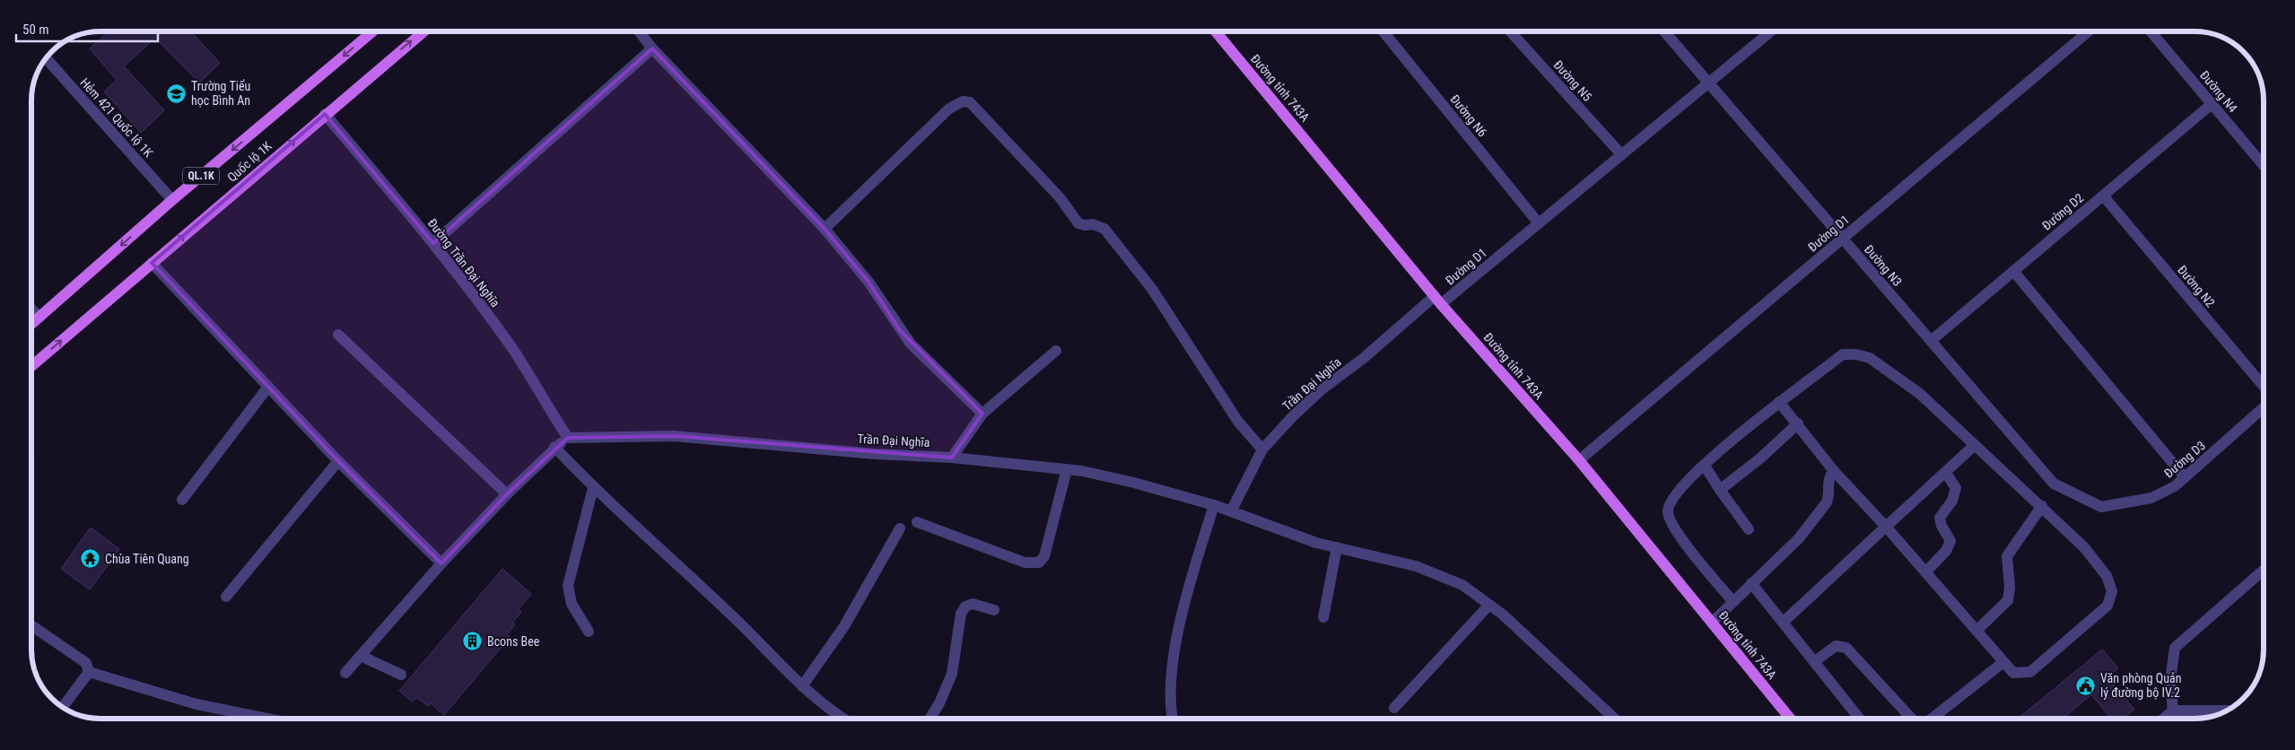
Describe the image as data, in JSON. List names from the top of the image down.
{
  "streets": {
    "main road": ["Đường tỉnh 743A", "Quốc lộ 1K", "QL.1K"],
    "street": [
      "Đường N5",
      "Đường N4",
      "Đường N6",
      "Hẻm 421 Quốc lộ 1K",
      "Đường D2",
      "Đường D1",
      "Đường Trần Đại Nghĩa",
      "Đường N3",
      "Đường N2",
      "Trần Đại Nghĩa",
      "Đường D3"
    ]
  },
  "crossings": [
    ["Đường N5", "Đường D1"],
    ["Đường tỉnh 743A", "Đường D1"],
    ["Đường tỉnh 743A", "Trần Đại Nghĩa"],
    ["Đường N4", "Đường D2"],
    ["Đường N6", "Đường D1"],
    ["Hẻm 421 Quốc lộ 1K", "Quốc lộ 1K"],
    ["Quốc lộ 1K", "Đường Trần Đại Nghĩa"],
    ["Đường D2", "Đường N3"],
    ["Đường D2", "Đường N2"],
    ["Đường D1", "Đường N3"],
    ["Đường D1", "Trần Đại Nghĩa"],
    ["Đường Trần Đại Nghĩa", "Trần Đại Nghĩa"],
    ["Đường N3", "Đường D3"]
  ],
  "places": {
    "school or university": ["Trường Tiểu học Bình An"],
    "temple": ["Chùa Tiên Quang"],
    "building": ["Bcons Bee"],
    "public building": ["Văn phòng Quản lý đường bộ IV.2"]
  },
  "scale_bar": "50 m"
}
